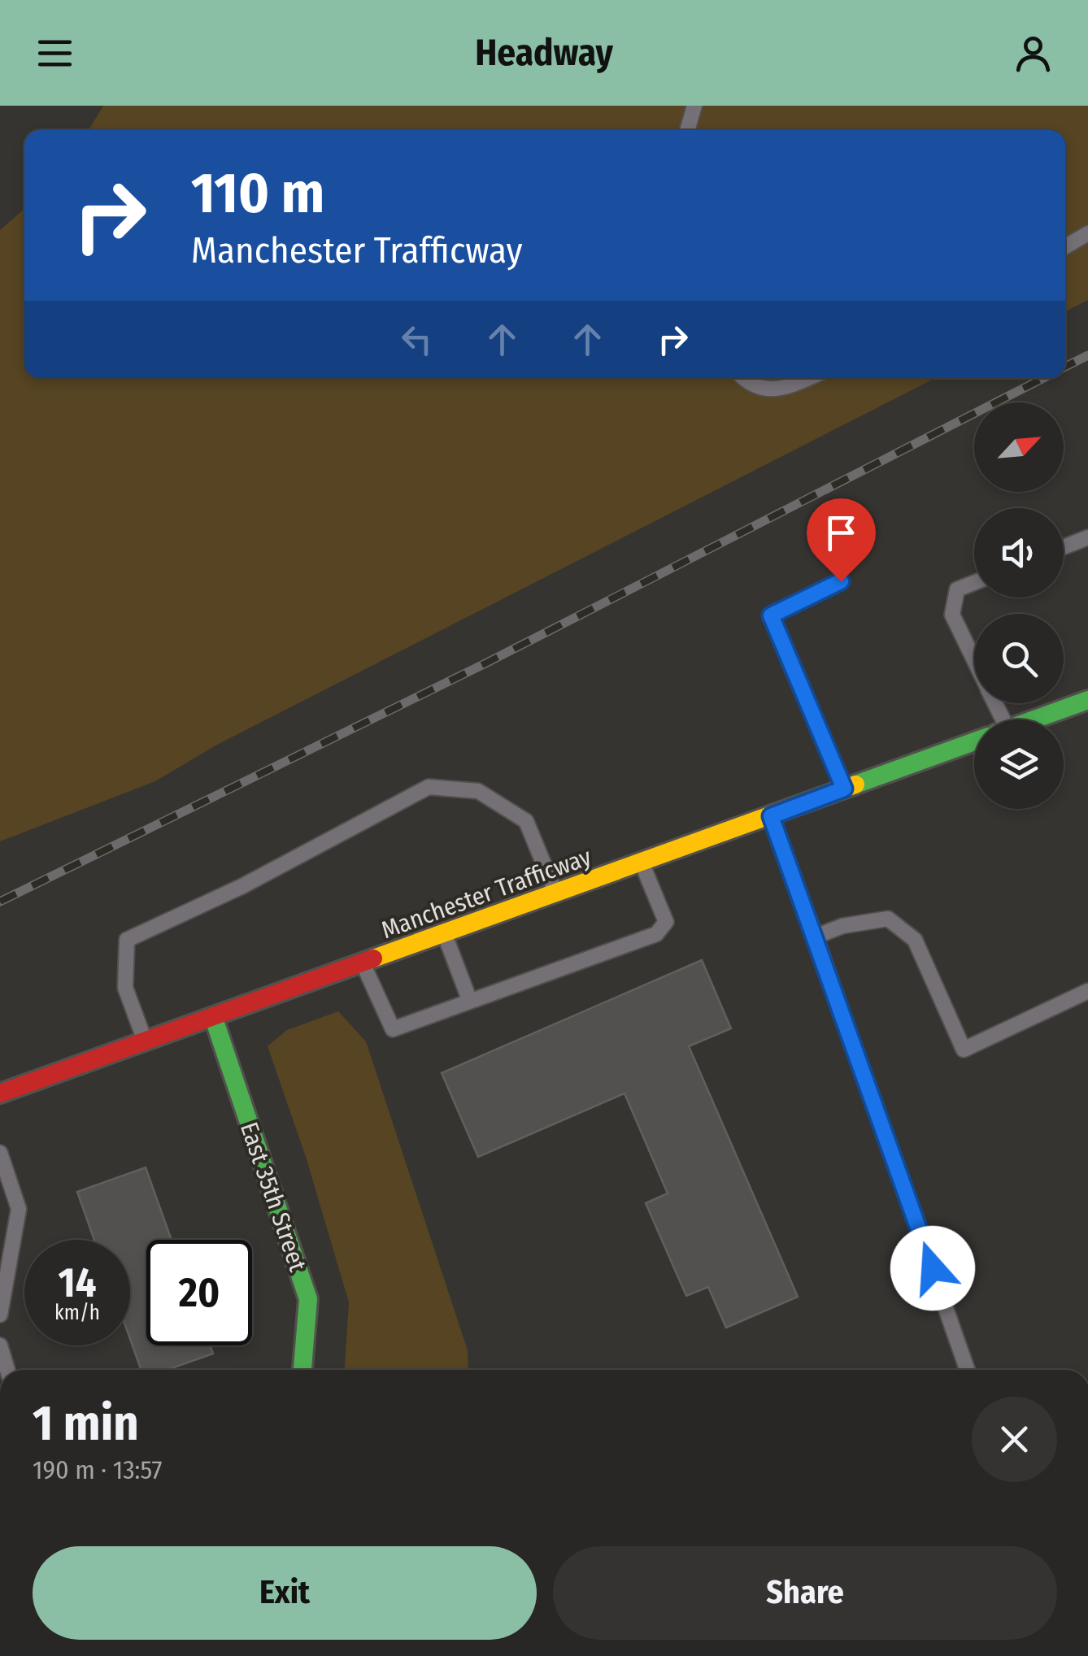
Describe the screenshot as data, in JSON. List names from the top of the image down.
{
  "streets": {
    "main road": ["Manchester Trafficway", "East 35th Street"]
  },
  "crossings": [
    ["Manchester Trafficway", "East 35th Street"]
  ],
  "north": "top right",
  "page": {
    "header": "Headway",
    "turn": ["110 m", "Manchester Trafficway"],
    "speed": "14 km/h",
    "limit": "20",
    "heading": ["1 min", "190 m · 13:57"],
    "buttons": ["Exit", "Share"]
  }
}
